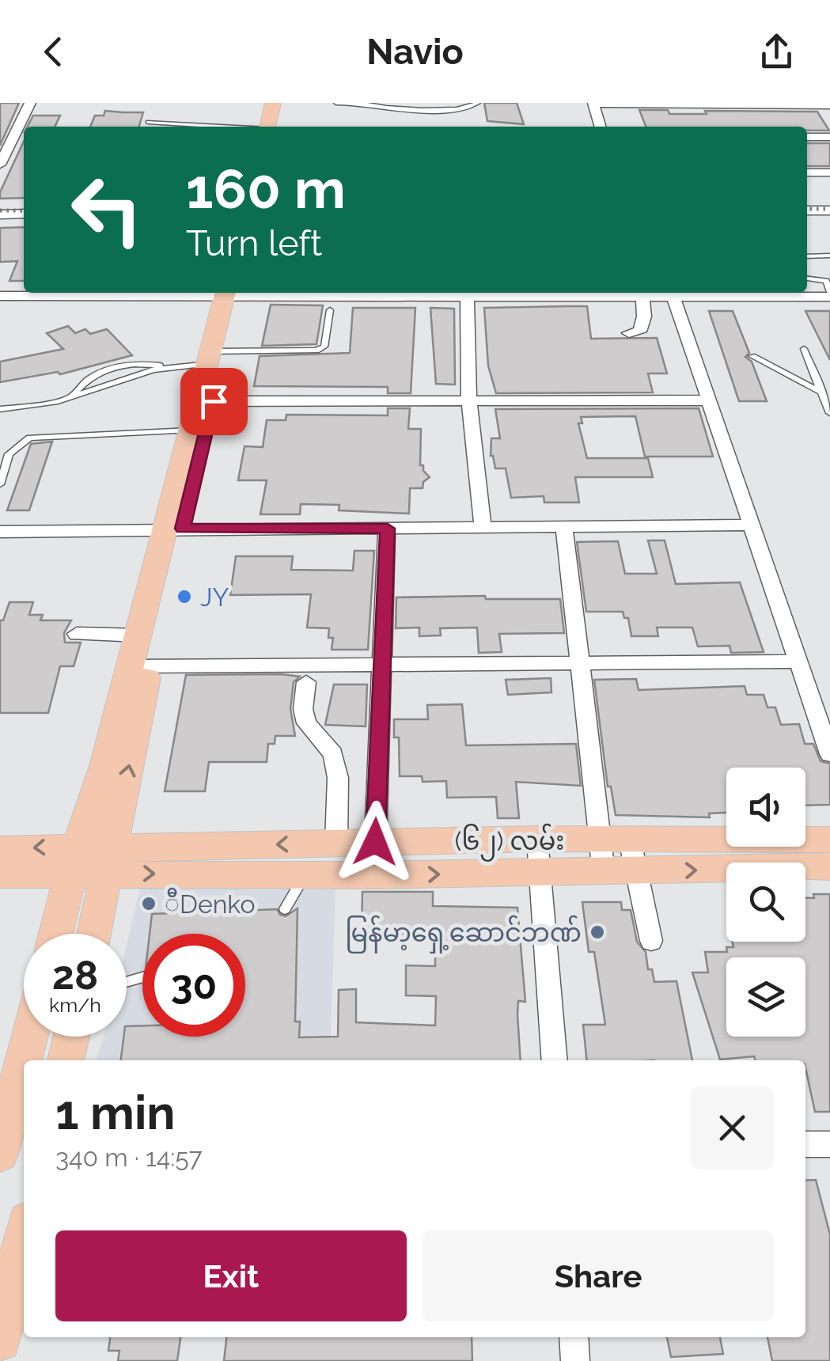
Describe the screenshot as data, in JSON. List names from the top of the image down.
{
  "streets": {
    "main road": ["(၆၂) လမ်း"]
  },
  "places": ["JY", "ီDenko", "မြန်မာ့ရှေ့ဆောင်ဘဏ်"],
  "page": {
    "header": "Navio",
    "turn": ["160 m", "Turn left"],
    "speed": "28 km/h",
    "limit": "30",
    "heading": ["1 min", "340 m · 14:57"],
    "buttons": ["Exit", "Share"]
  }
}
